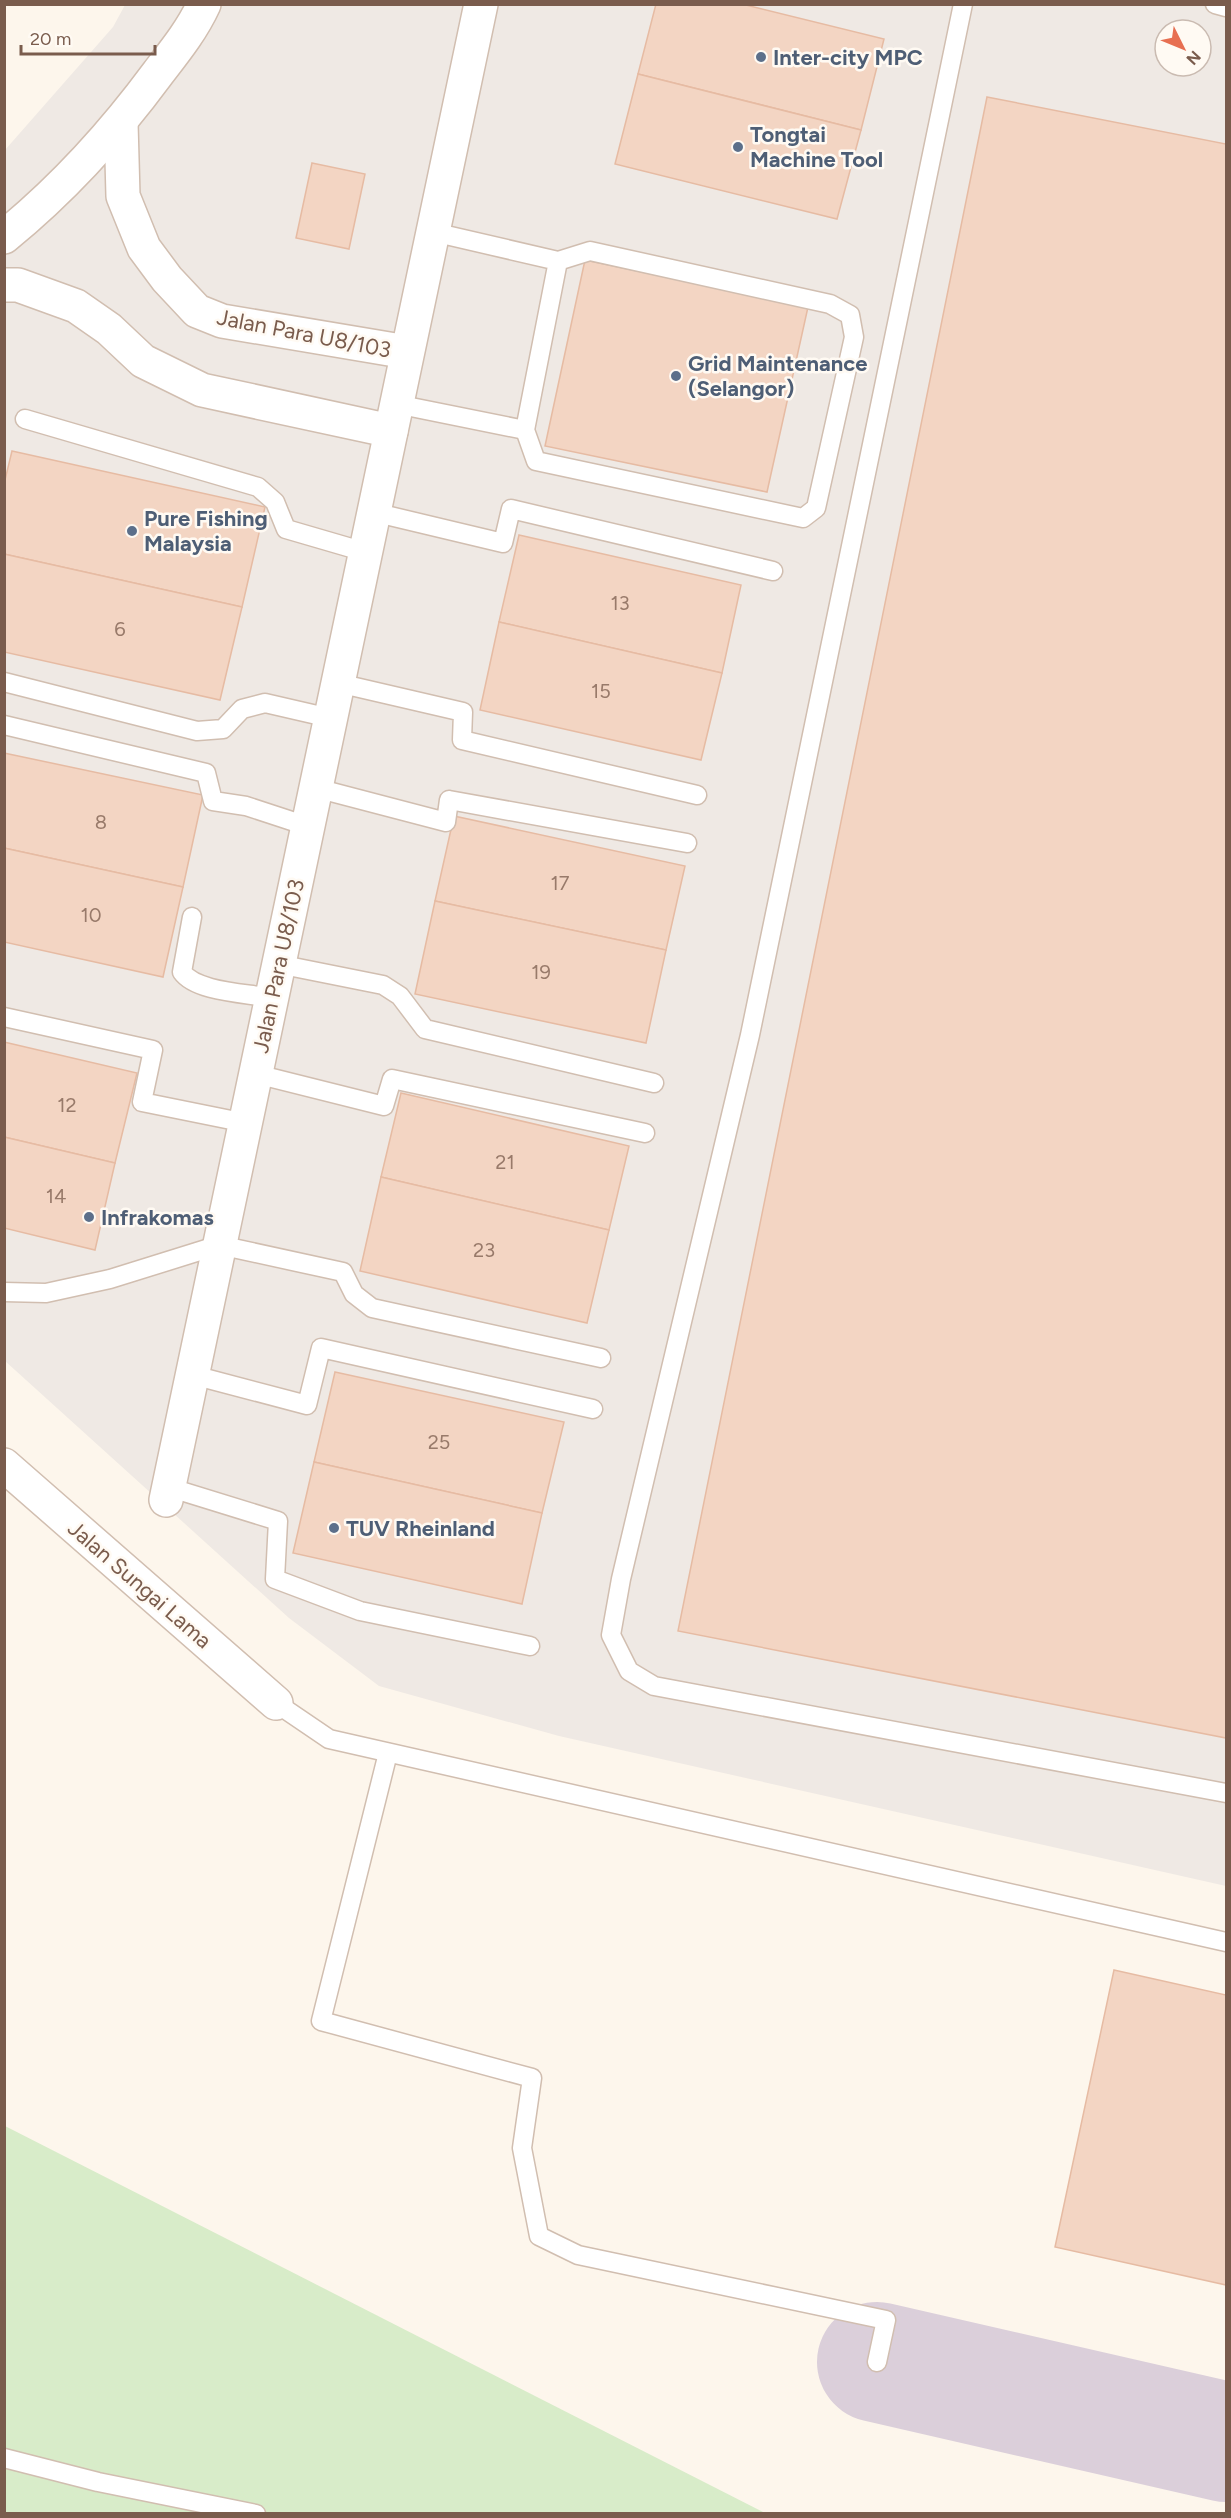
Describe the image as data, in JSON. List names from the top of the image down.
{
  "streets": {
    "street": ["Jalan Para U8/103", "Jalan Sungai Lama"]
  },
  "places": [
    "Inter-city MPC",
    "Tongtai Machine Tool",
    "Grid Maintenance (Selangor)",
    "Pure Fishing Malaysia",
    "Infrakomas",
    "TUV Rheinland"
  ],
  "house_numbers": [
    "13",
    "6",
    "15",
    "8",
    "17",
    "10",
    "19",
    "12",
    "21",
    "14",
    "23",
    "25"
  ],
  "scale_bar": "20 m",
  "north": "bottom right"
}
